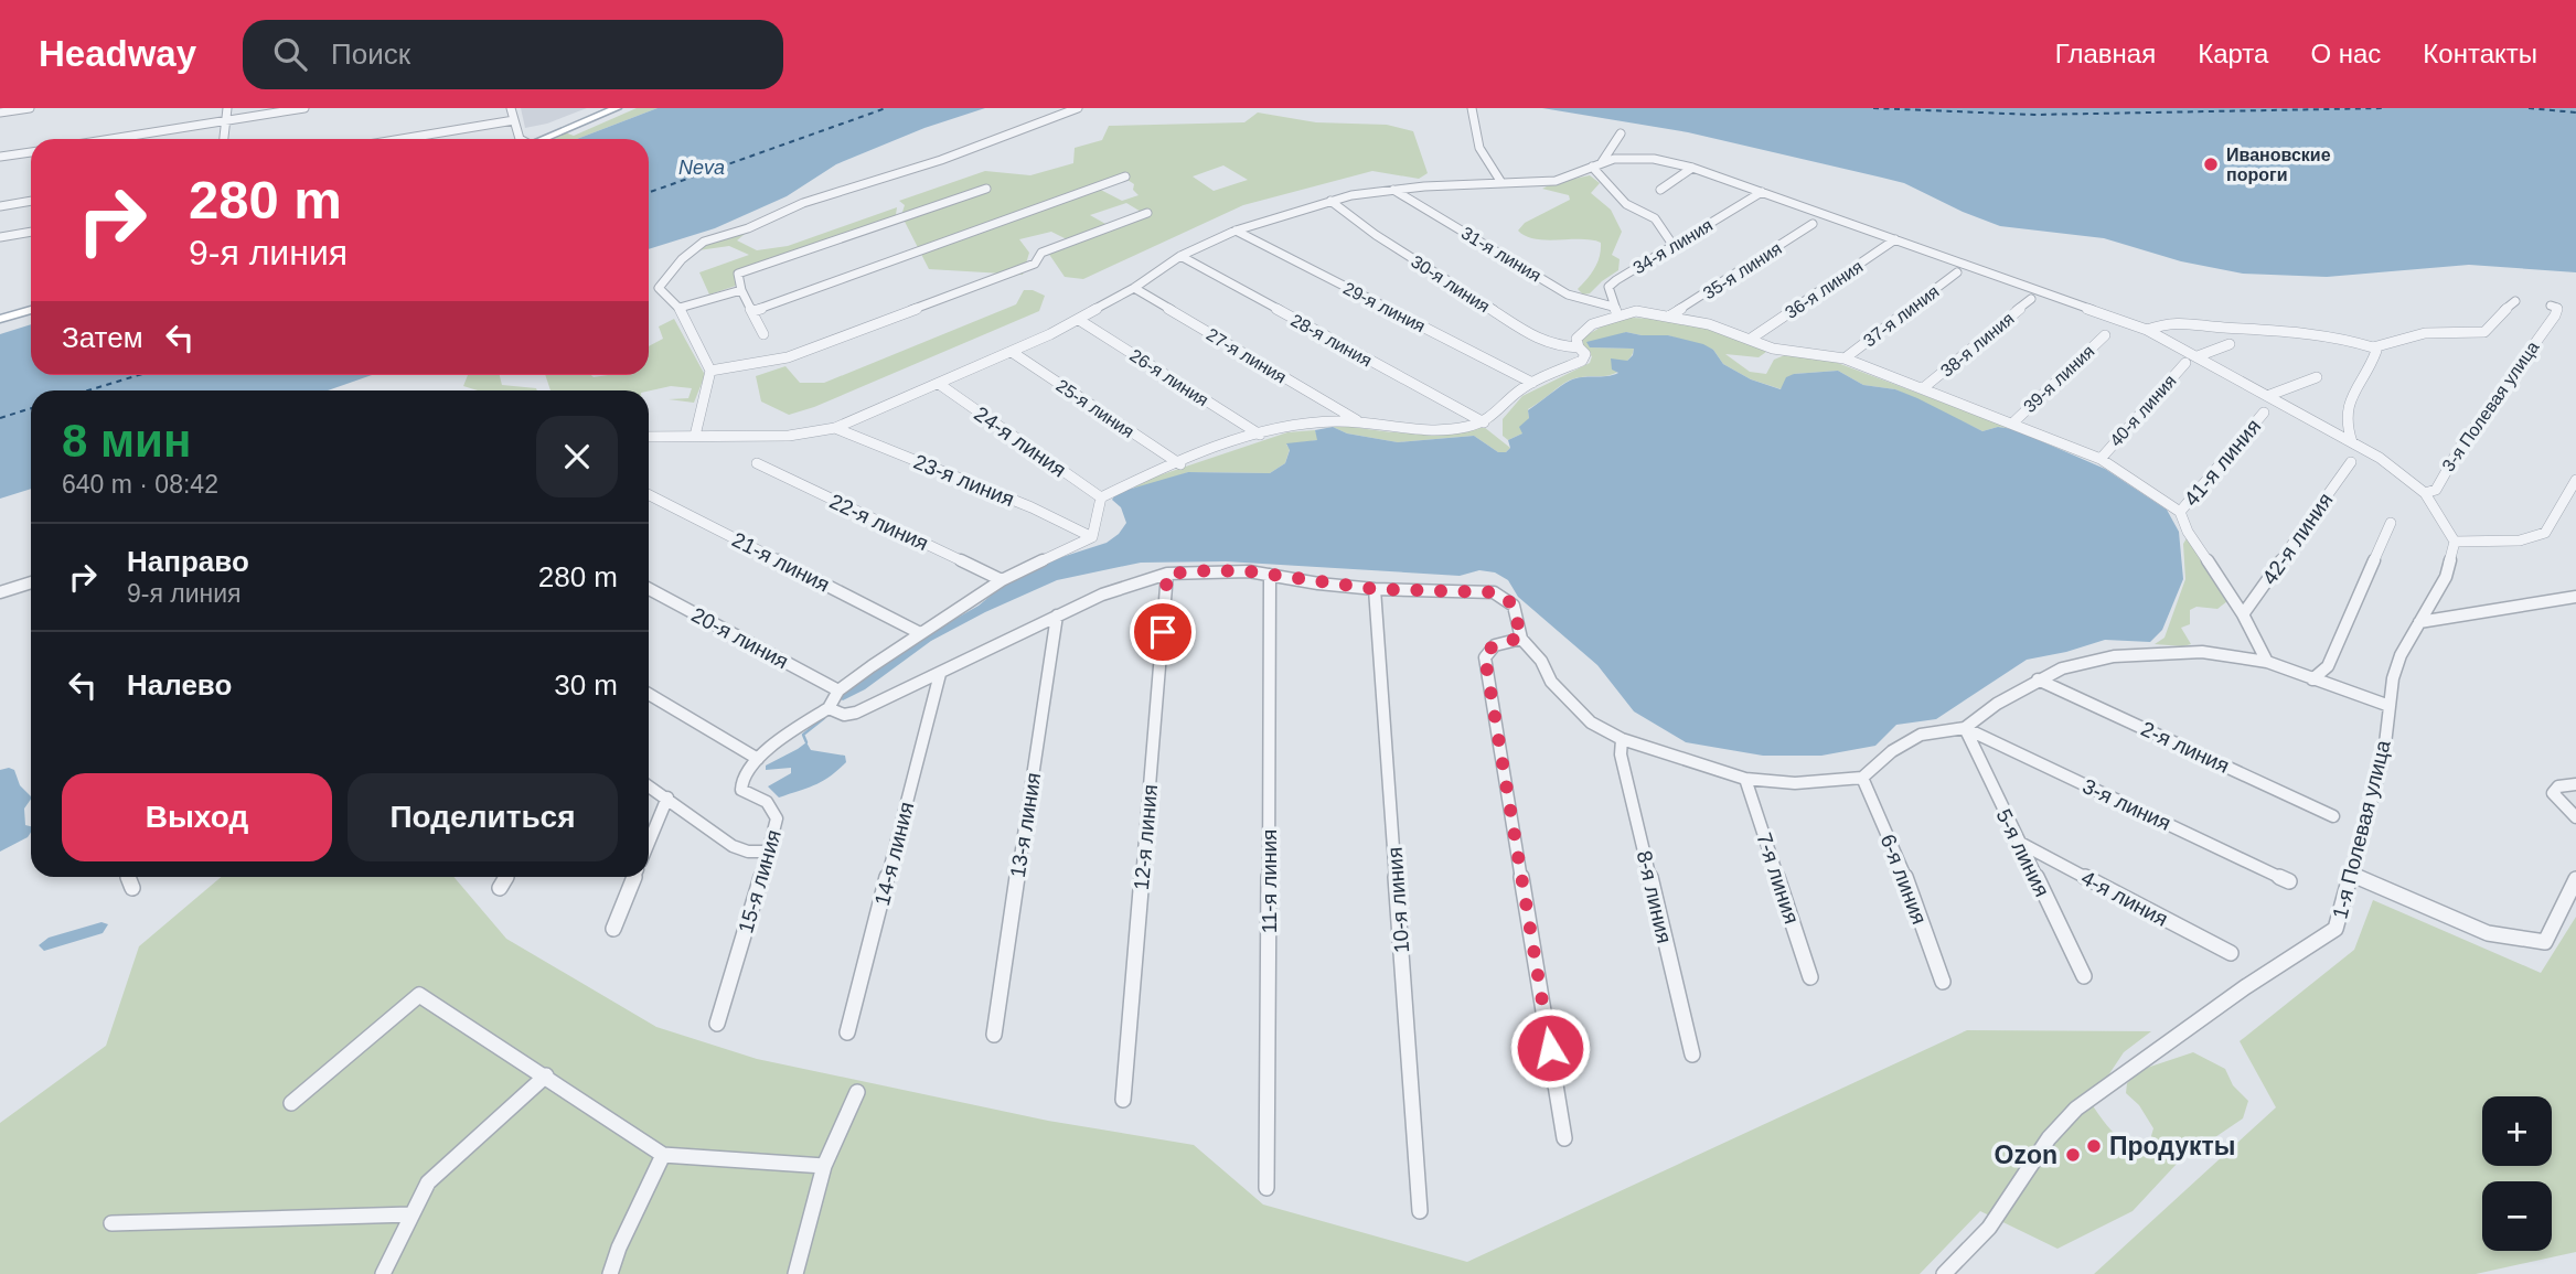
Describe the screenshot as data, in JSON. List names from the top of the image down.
{
  "streets": {
    "street": [
      "34-я линия",
      "31-я линия",
      "35-я линия",
      "30-я линия",
      "36-я линия",
      "29-я линия",
      "37-я линия",
      "28-я линия",
      "38-я линия",
      "27-я линия",
      "26-я линия",
      "39-я линия",
      "3-я Полевая улица",
      "25-я линия",
      "40-я линия",
      "24-я линия",
      "41-я линия",
      "23-я линия",
      "22-я линия",
      "42-я линия",
      "21-я линия",
      "20-я линия",
      "2-я линия",
      "3-я линия",
      "13-я линия",
      "1-я Полевая улица",
      "12-я линия",
      "5-я линия",
      "14-я линия",
      "7-я линия",
      "6-я линия",
      "15-я линия",
      "11-я линия",
      "8-я линия",
      "4-я линия",
      "10-я линия"
    ]
  },
  "crossings": [
    ["34-я линия", "31-я линия"],
    ["3-я линия", "5-я линия"],
    ["5-я линия", "4-я линия"]
  ],
  "water": ["Neva"],
  "places": ["Ивановские пороги", "Продукты", "Ozon"],
  "page": {
    "header": "Headway",
    "search": "Поиск",
    "nav": [
      "Главная",
      "Карта",
      "О нас",
      "Контакты"
    ],
    "turn": ["280 m", "9-я линия"],
    "then": "Затем",
    "heading": ["8 мин", "640 m · 08:42"],
    "list": [
      {
        "name": "Направо",
        "note": "9-я линия",
        "value": "280 m"
      },
      {
        "name": "Налево",
        "value": "30 m"
      }
    ],
    "buttons": ["Выход", "Поделиться"],
    "map_buttons": ["+", "−"]
  }
}
